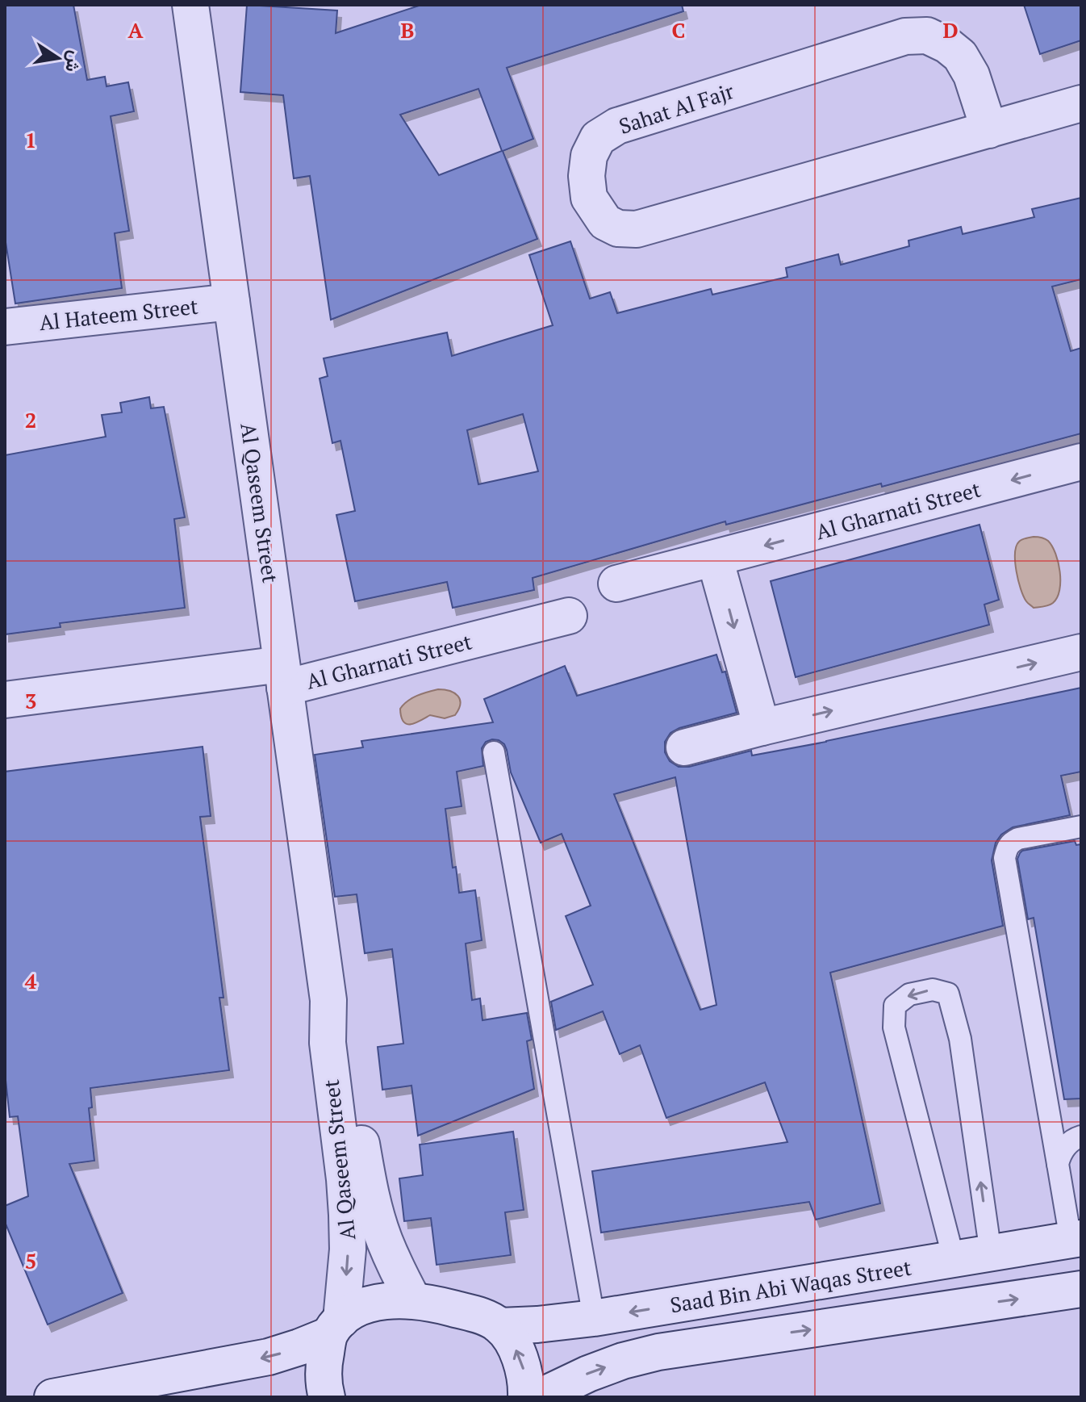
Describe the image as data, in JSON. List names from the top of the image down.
{
  "streets": {
    "street": [
      "Sahat Al Fajr",
      "Al Hateem Street",
      "Al Qaseem Street",
      "Al Gharnati Street",
      "Saad Bin Abi Waqas Street"
    ]
  },
  "crossings": [
    ["Al Hateem Street", "Al Qaseem Street"],
    ["Al Qaseem Street", "Al Gharnati Street"]
  ],
  "north": "right",
  "grid": {
    "columns": [
      "A",
      "B",
      "C",
      "D"
    ],
    "rows": [
      "1",
      "2",
      "3",
      "4",
      "5"
    ]
  }
}
